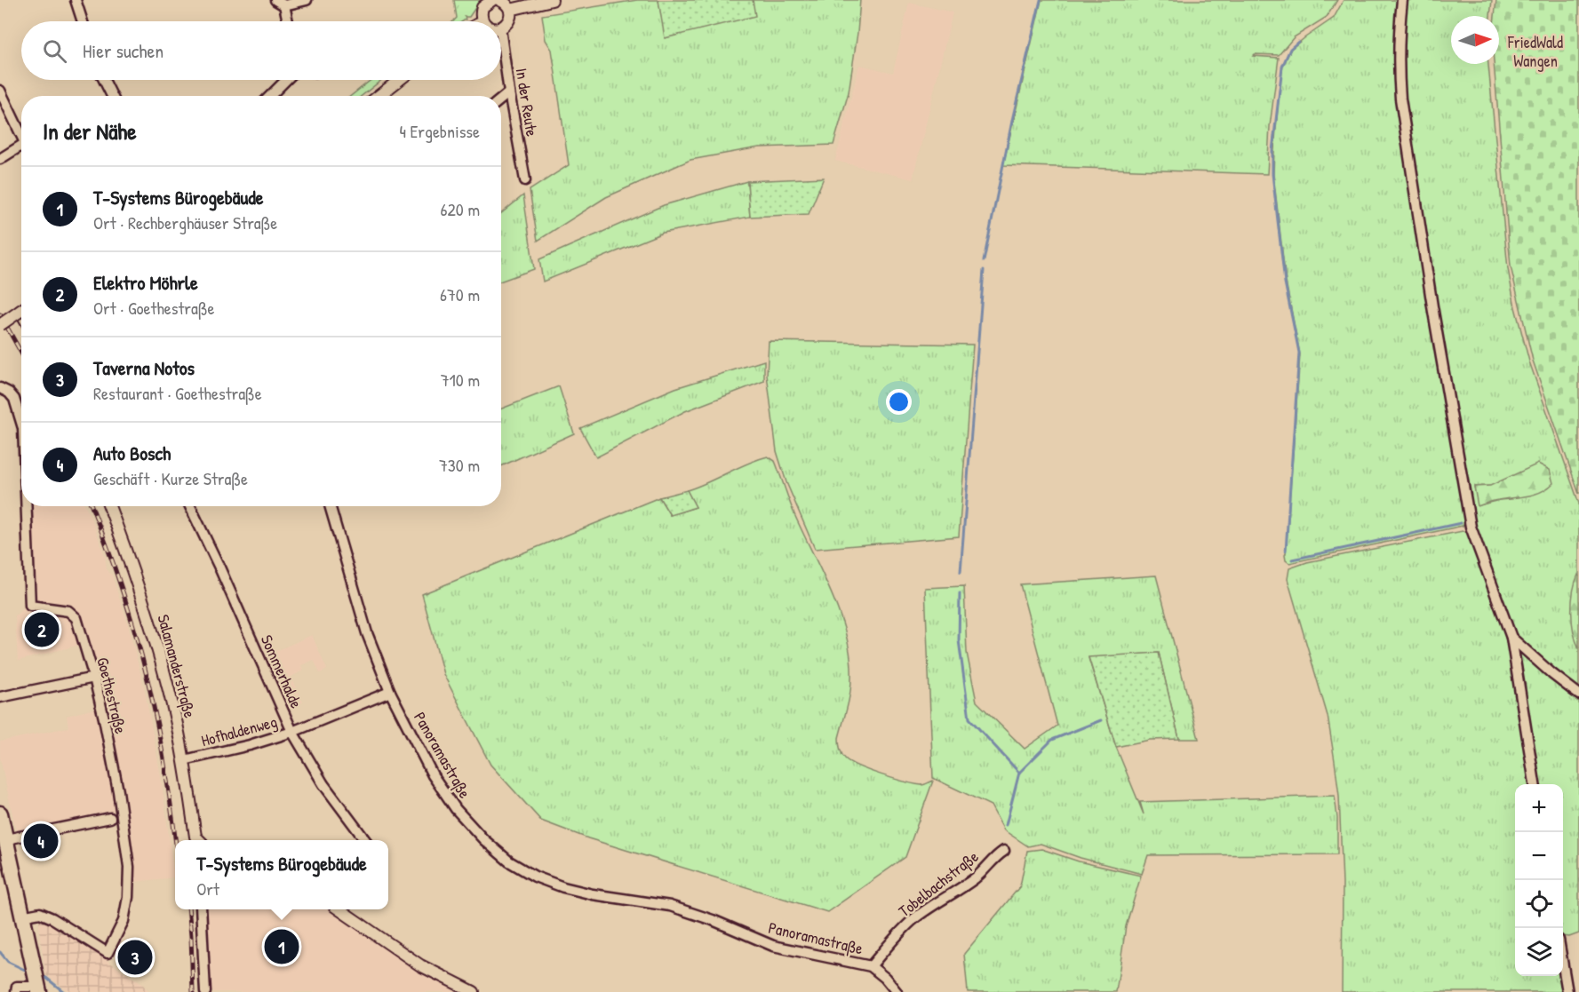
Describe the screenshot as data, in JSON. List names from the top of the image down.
{
  "streets": {
    "street": [
      "In der Reute",
      "Salamanderstraße",
      "Sommerhalde",
      "Goethestraße",
      "Hofhaldenweg",
      "Panoramastraße",
      "Tobelbachstraße"
    ]
  },
  "crossings": [
    ["Salamanderstraße", "Hofhaldenweg"],
    ["Sommerhalde", "Hofhaldenweg"],
    ["Hofhaldenweg", "Panoramastraße"],
    ["Panoramastraße", "Tobelbachstraße"]
  ],
  "parks": ["FriedWald Wangen"],
  "north": "right",
  "page": {
    "search": "Hier suchen",
    "heading": ["In der Nähe", "4 Ergebnisse"],
    "list": [
      {
        "mark": "1",
        "name": "T-Systems Bürogebäude",
        "note": "Ort · Rechberghäuser Straße",
        "value": "620 m"
      },
      {
        "mark": "2",
        "name": "Elektro Möhrle",
        "note": "Ort · Goethestraße",
        "value": "670 m"
      },
      {
        "mark": "3",
        "name": "Taverna Notos",
        "note": "Restaurant · Goethestraße",
        "value": "710 m"
      },
      {
        "mark": "4",
        "name": "Auto Bosch",
        "note": "Geschäft · Kurze Straße",
        "value": "730 m"
      }
    ],
    "pins": [
      "2",
      "4",
      "1",
      "3"
    ],
    "map_buttons": ["+", "−"],
    "popup": ["T-Systems Bürogebäude", "Ort"]
  }
}
